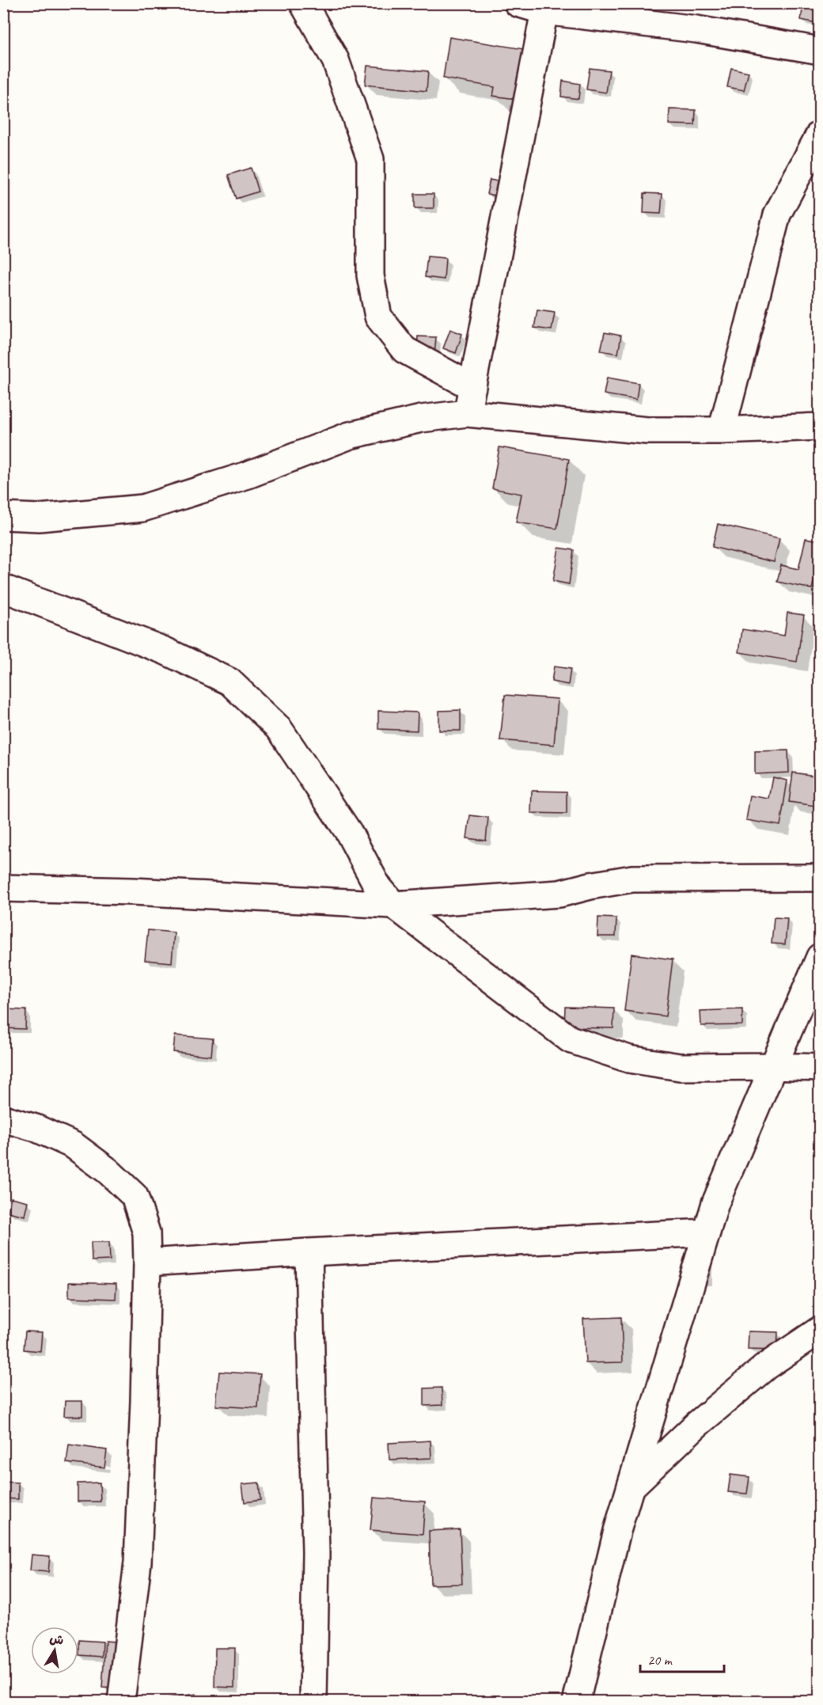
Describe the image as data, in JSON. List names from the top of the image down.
{
  "scale_bar": "20 m",
  "north": "top"
}
